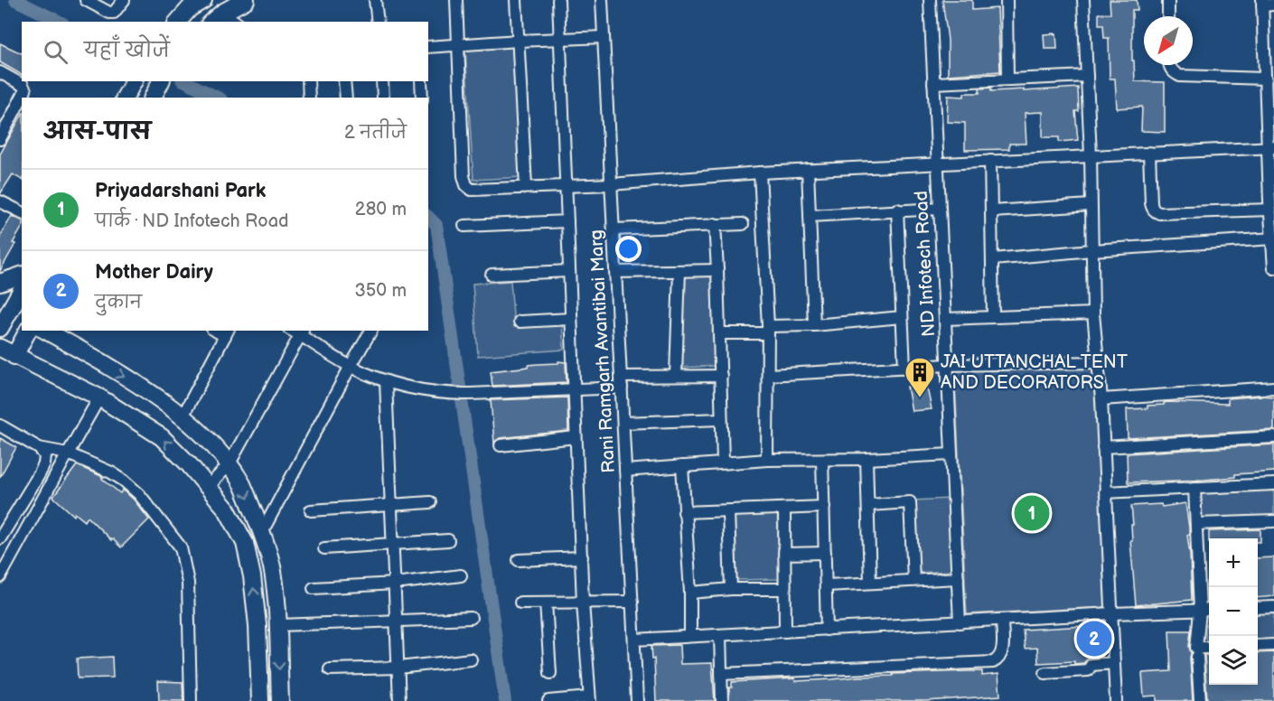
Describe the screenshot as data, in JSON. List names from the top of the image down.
{
  "streets": {
    "street": ["ND Infotech Road", "Rani Ramgarh Avantibai Marg"]
  },
  "places": {
    "building": ["JAI UTTANCHAL TENT AND DECORATORS"]
  },
  "north": "bottom left",
  "page": {
    "search": "यहाँ खोजें",
    "heading": ["आस-पास", "2 नतीजे"],
    "list": [
      {
        "mark": "1",
        "name": "Priyadarshani Park",
        "note": "पार्क · ND Infotech Road",
        "value": "280 m"
      },
      {
        "mark": "2",
        "name": "Mother Dairy",
        "note": "दुकान",
        "value": "350 m"
      }
    ],
    "pins": ["1", "2"],
    "map_buttons": ["+", "−"]
  }
}
